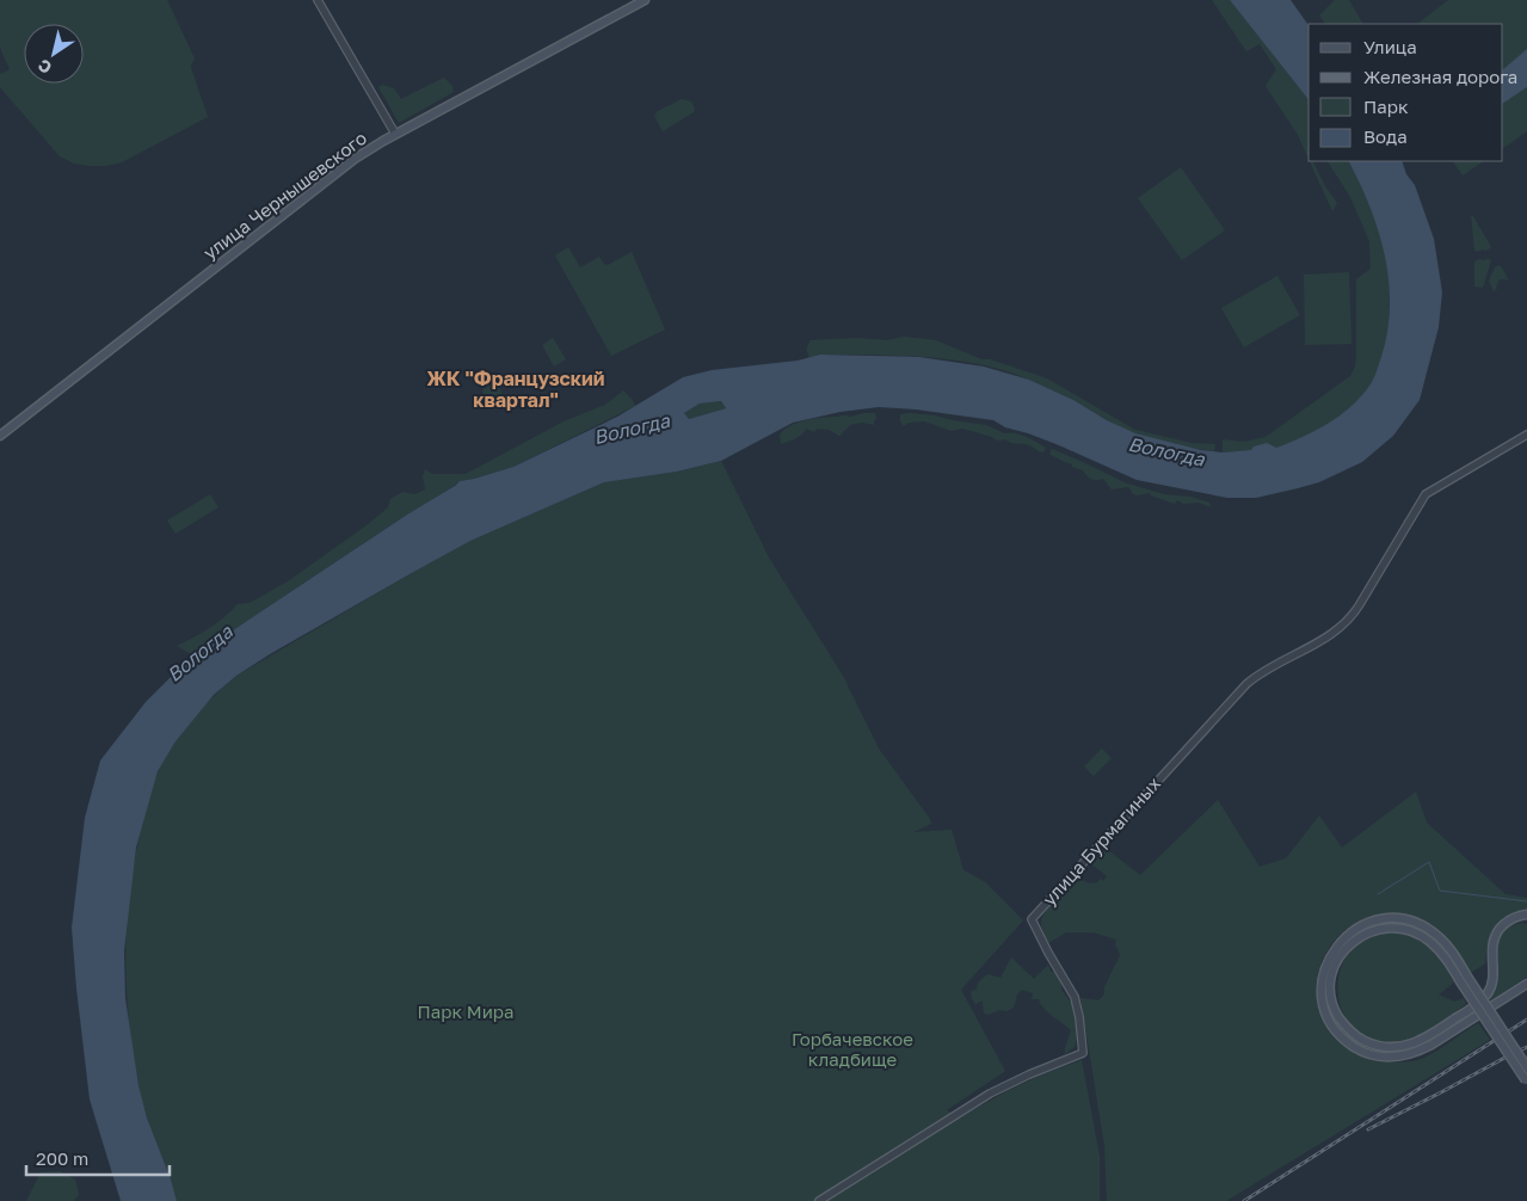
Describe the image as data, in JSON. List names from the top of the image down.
{
  "streets": {
    "main road": ["улица Чернышевского"],
    "street": ["улица Бурмагиных"]
  },
  "districts": ["ЖК \"Французский квартал\""],
  "water": ["Вологда"],
  "parks": ["Парк Мира", "Горбачевское кладбище"],
  "legend": [
    "Улица",
    "Железная дорога",
    "Парк",
    "Вода"
  ],
  "scale_bar": "200 m",
  "north": "bottom left"
}
